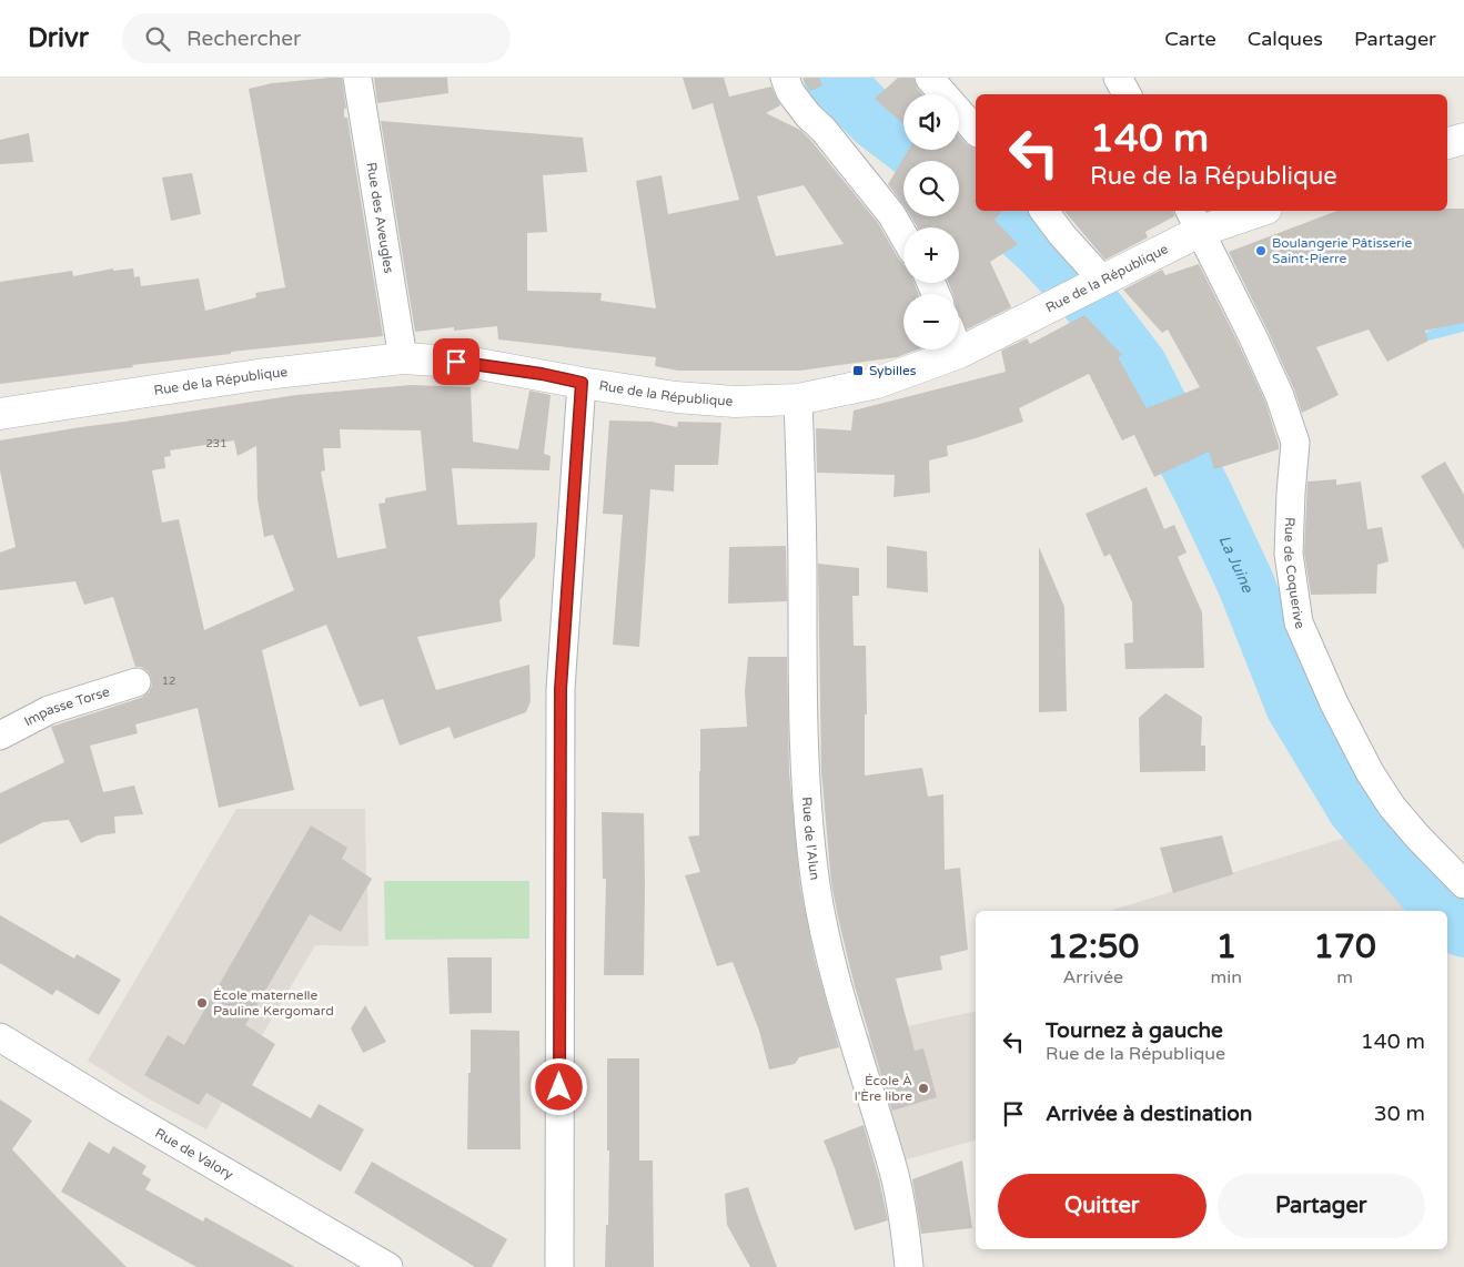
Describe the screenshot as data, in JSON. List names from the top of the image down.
{
  "streets": {
    "street": [
      "Rue des Aveugles",
      "Rue de la République",
      "Rue de Coquerive",
      "Impasse Torse",
      "Rue de l'Alun",
      "Rue de Valory"
    ]
  },
  "crossings": [
    ["Rue des Aveugles", "Rue de la République"],
    ["Rue de la République", "Rue de Coquerive"],
    ["Rue de la République", "Rue de l'Alun"]
  ],
  "water": ["La Juine"],
  "places": {
    "other": ["Boulangerie Pâtisserie Saint-Pierre", "École maternelle Pauline Kergomard", "École À l'Ère libre"],
    "transit": ["Sybilles"]
  },
  "house_numbers": ["231", "12"],
  "page": {
    "header": "Drivr",
    "search": "Rechercher",
    "nav": ["Carte", "Calques", "Partager"],
    "map_buttons": ["+", "−"],
    "turn": ["140 m", "Rue de la République"],
    "eta": [
      "12:50",
      "Arrivée",
      "1",
      "min",
      "170",
      "m"
    ],
    "list": [
      {
        "name": "Tournez à gauche",
        "note": "Rue de la République",
        "value": "140 m"
      },
      {
        "name": "Arrivée à destination",
        "value": "30 m"
      }
    ],
    "buttons": ["Quitter", "Partager"]
  }
}
